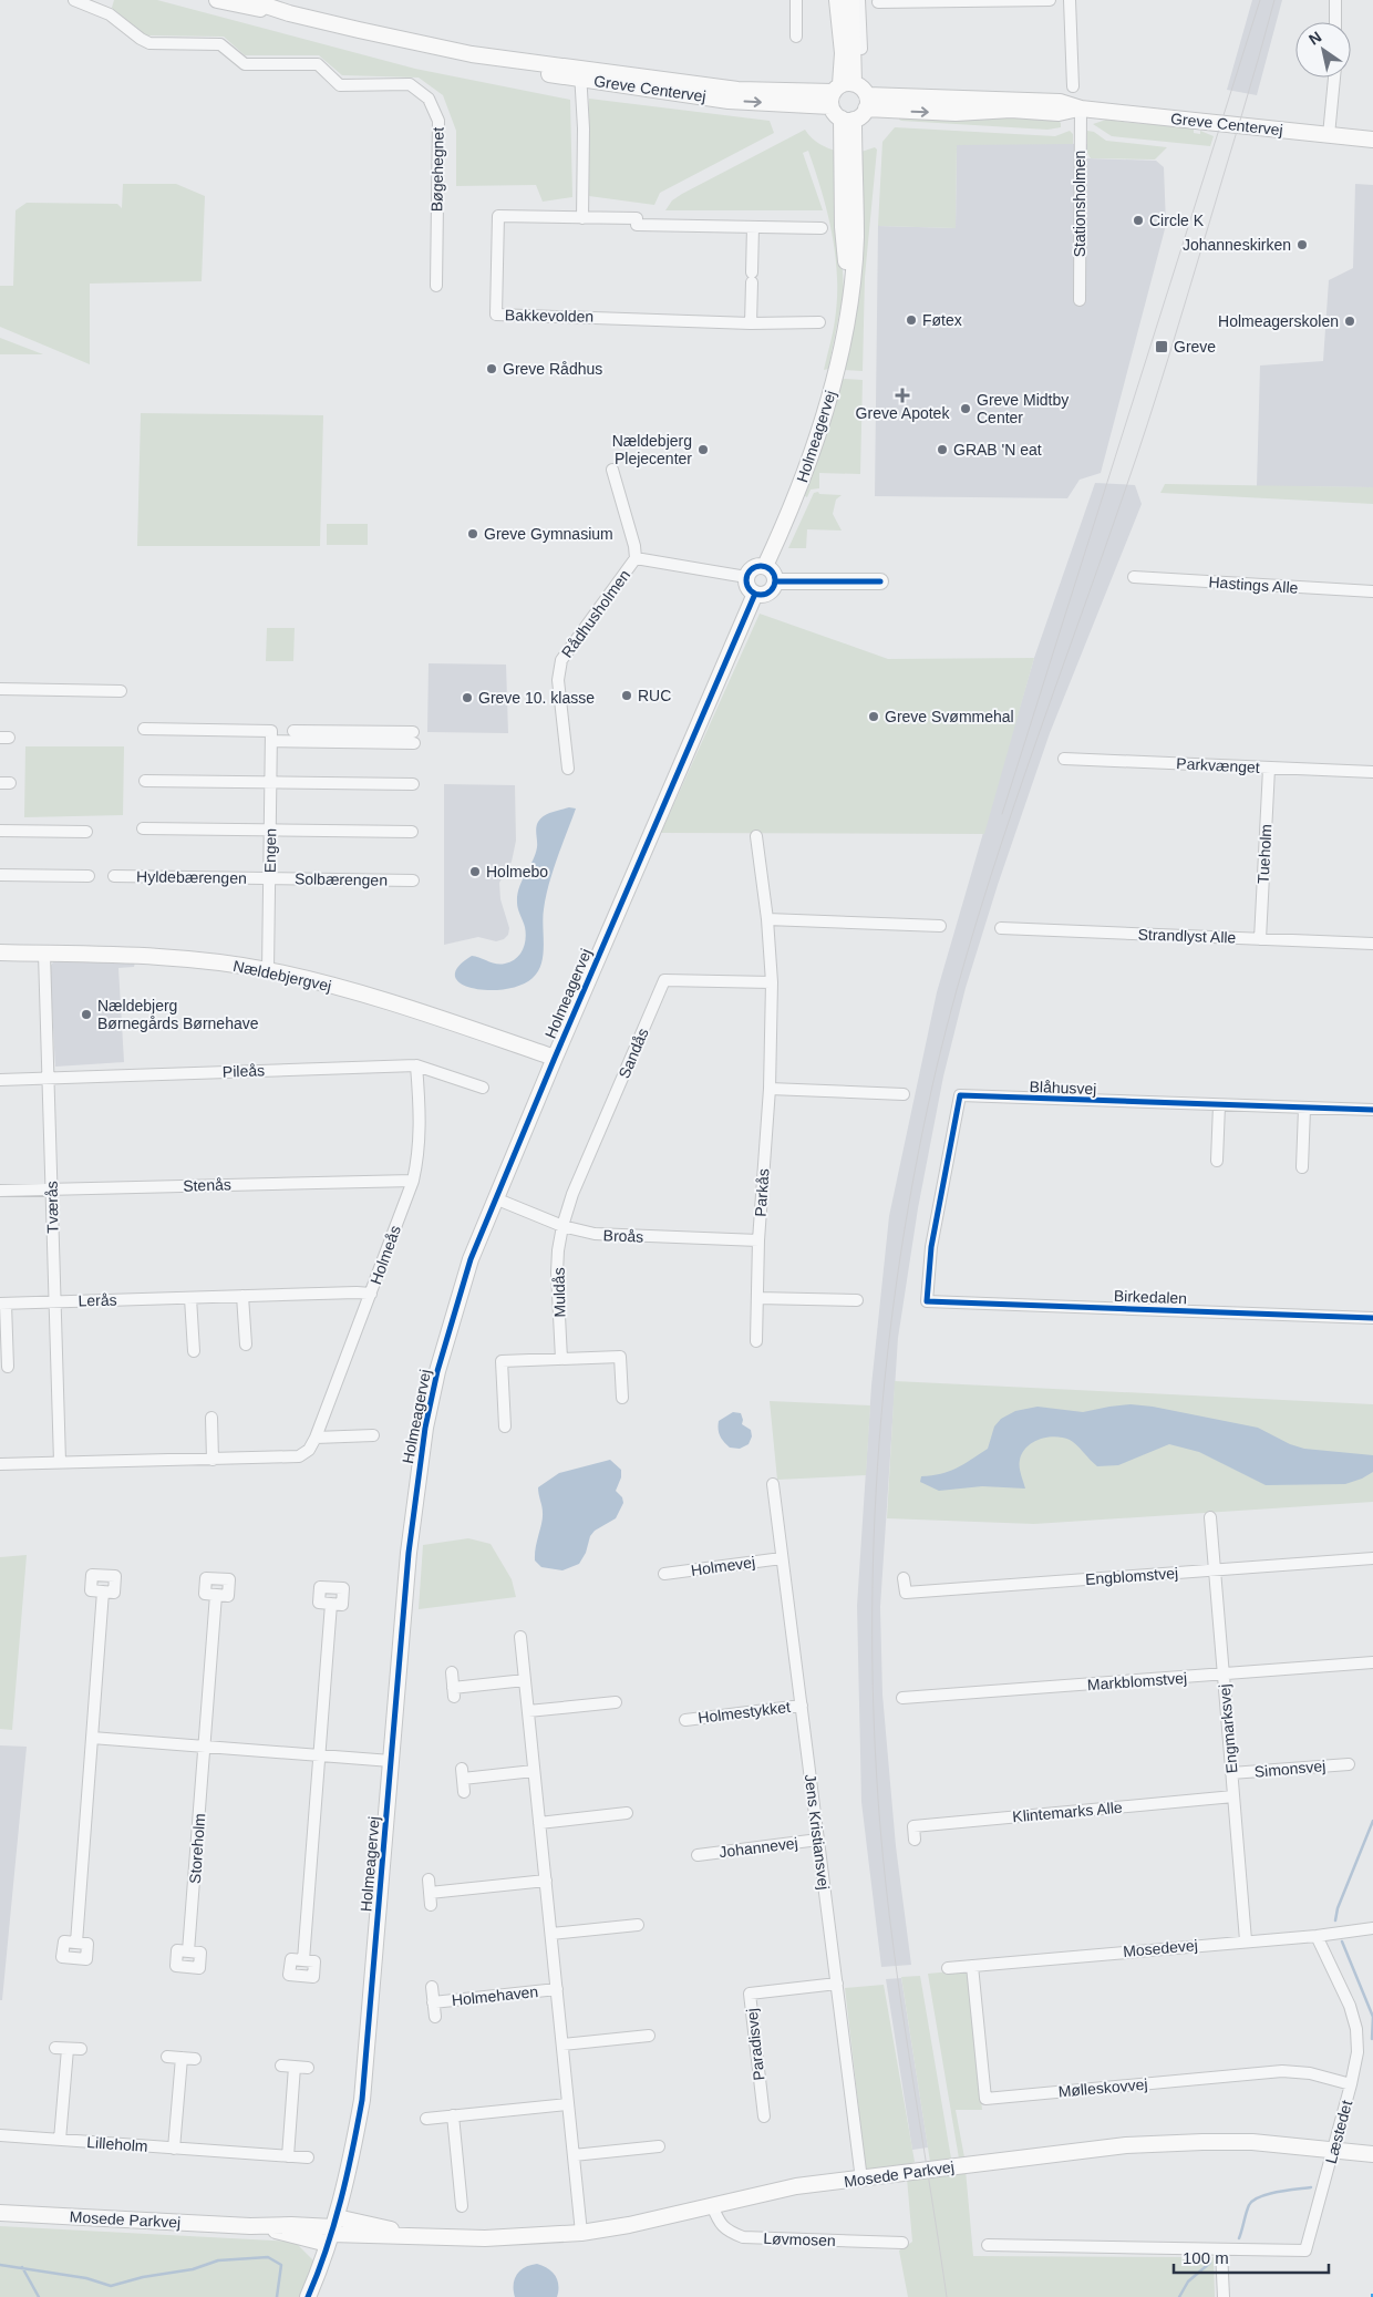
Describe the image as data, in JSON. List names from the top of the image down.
{
  "streets": {
    "street": [
      "Greve Centervej",
      "Bøgehegnet",
      "Stationsholmen",
      "Bakkevolden",
      "Holmeagervej",
      "Hastings Alle",
      "Rådhusholmen",
      "Parkvænget",
      "Engen",
      "Tueholm",
      "Hyldebærengen",
      "Solbærengen",
      "Strandlyst Alle",
      "Nældebjergvej",
      "Sandås",
      "Pileås",
      "Blåhusvej",
      "Stenås",
      "Parkås",
      "Tværås",
      "Broås",
      "Holmeås",
      "Muldås",
      "Birkedalen",
      "Lerås",
      "Holmevej",
      "Engblomstvej",
      "Markblomstvej",
      "Holmestykket",
      "Engmarksvej",
      "Simonsvej",
      "Klintemarks Alle",
      "Jens Kristiansvej",
      "Johannevej",
      "Storeholm",
      "Mosedevej",
      "Holmehaven",
      "Paradisvej",
      "Mølleskovvej",
      "Læstedet",
      "Lilleholm",
      "Mosede Parkvej",
      "Løvmosen"
    ]
  },
  "crossings": [
    ["Greve Centervej", "Stationsholmen"],
    ["Holmeagervej", "Rådhusholmen"],
    ["Holmeagervej", "Nældebjergvej"],
    ["Holmeagervej", "Broås"],
    ["Holmeagervej", "Mosede Parkvej"],
    ["Parkvænget", "Tueholm"],
    ["Engen", "Hyldebærengen"],
    ["Engen", "Solbærengen"],
    ["Engen", "Nældebjergvej"],
    ["Tueholm", "Strandlyst Alle"],
    ["Hyldebærengen", "Solbærengen"],
    ["Nældebjergvej", "Tværås"],
    ["Sandås", "Parkås"],
    ["Sandås", "Broås"],
    ["Sandås", "Muldås"],
    ["Pileås", "Tværås"],
    ["Pileås", "Holmeås"],
    ["Blåhusvej", "Birkedalen"],
    ["Stenås", "Tværås"],
    ["Stenås", "Holmeås"],
    ["Parkås", "Broås"],
    ["Tværås", "Holmeås"],
    ["Tværås", "Lerås"],
    ["Broås", "Muldås"],
    ["Holmeås", "Lerås"],
    ["Holmevej", "Jens Kristiansvej"],
    ["Engblomstvej", "Engmarksvej"],
    ["Markblomstvej", "Engmarksvej"],
    ["Holmestykket", "Jens Kristiansvej"],
    ["Engmarksvej", "Simonsvej"],
    ["Engmarksvej", "Klintemarks Alle"],
    ["Engmarksvej", "Mosedevej"],
    ["Jens Kristiansvej", "Johannevej"],
    ["Jens Kristiansvej", "Paradisvej"],
    ["Jens Kristiansvej", "Mosede Parkvej"],
    ["Mosedevej", "Mølleskovvej"],
    ["Mosedevej", "Læstedet"],
    ["Holmehaven", "Mosede Parkvej"],
    ["Mølleskovvej", "Læstedet"],
    ["Læstedet", "Mosede Parkvej"],
    ["Mosede Parkvej", "Løvmosen"]
  ],
  "places": {
    "other": [
      "Circle K",
      "Johanneskirken",
      "Føtex",
      "Holmeagerskolen",
      "Greve Rådhus",
      "Greve Midtby Center",
      "Nældebjerg Plejecenter",
      "GRAB 'N eat",
      "Greve Gymnasium",
      "RUC",
      "Greve 10. klasse",
      "Greve Svømmehal",
      "Holmebo",
      "Nældebjerg Børnegårds Børnehave"
    ],
    "transit": ["Greve"],
    "health": ["Greve Apotek"]
  },
  "scale_bar": "100 m",
  "north": "top left"
}
